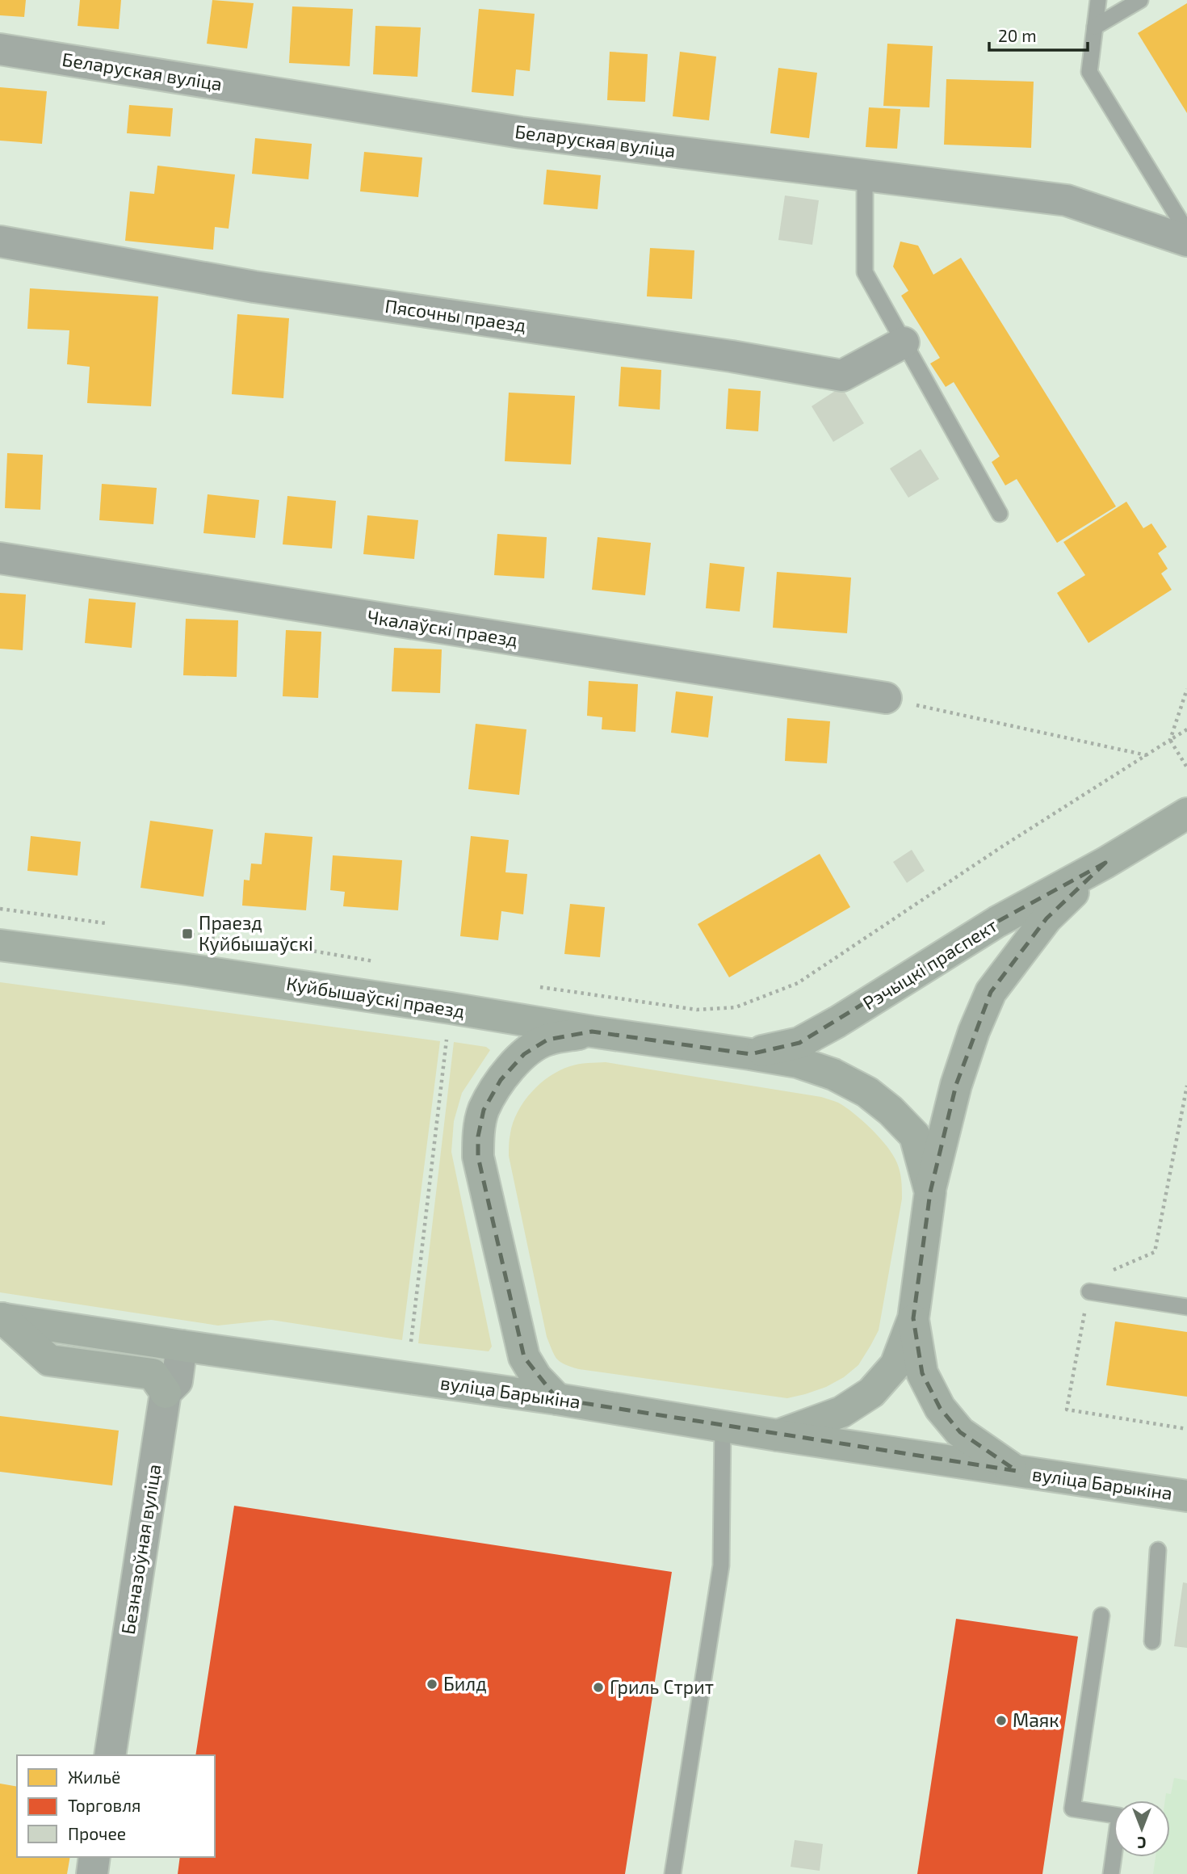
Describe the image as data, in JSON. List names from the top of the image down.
{
  "streets": {
    "main road": ["Рэчыцкі праспект", "Куйбышаўскі праезд", "вуліца Барыкіна"],
    "street": [
      "Беларуская вуліца",
      "Пясочны праезд",
      "Чкалаўскі праезд",
      "Безназоўная вуліца"
    ]
  },
  "crossings": [
    ["Рэчыцкі праспект", "Куйбышаўскі праезд"],
    ["Рэчыцкі праспект", "вуліца Барыкіна"],
    ["вуліца Барыкіна", "Безназоўная вуліца"]
  ],
  "places": {
    "transit": ["Праезд Куйбышаўскі"],
    "other": ["Билд", "Гриль Стрит", "Маяк"]
  },
  "legend": ["Жильё", "Торговля", "Прочее"],
  "scale_bar": "20 m",
  "north": "bottom"
}
